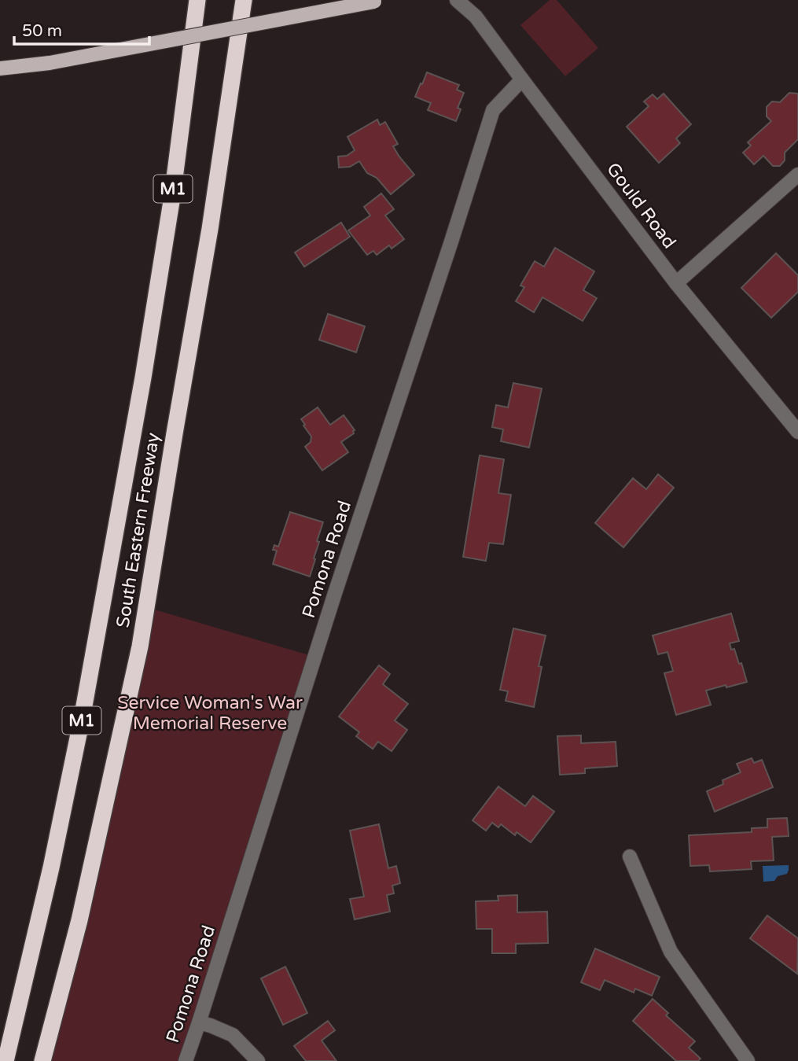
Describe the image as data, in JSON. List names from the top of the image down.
{
  "streets": {
    "highway": ["M1", "South Eastern Freeway"],
    "street": ["Gould Road", "Pomona Road"]
  },
  "crossings": [
    ["Gould Road", "Pomona Road"]
  ],
  "parks": ["Service Woman's War Memorial Reserve"],
  "scale_bar": "50 m"
}
